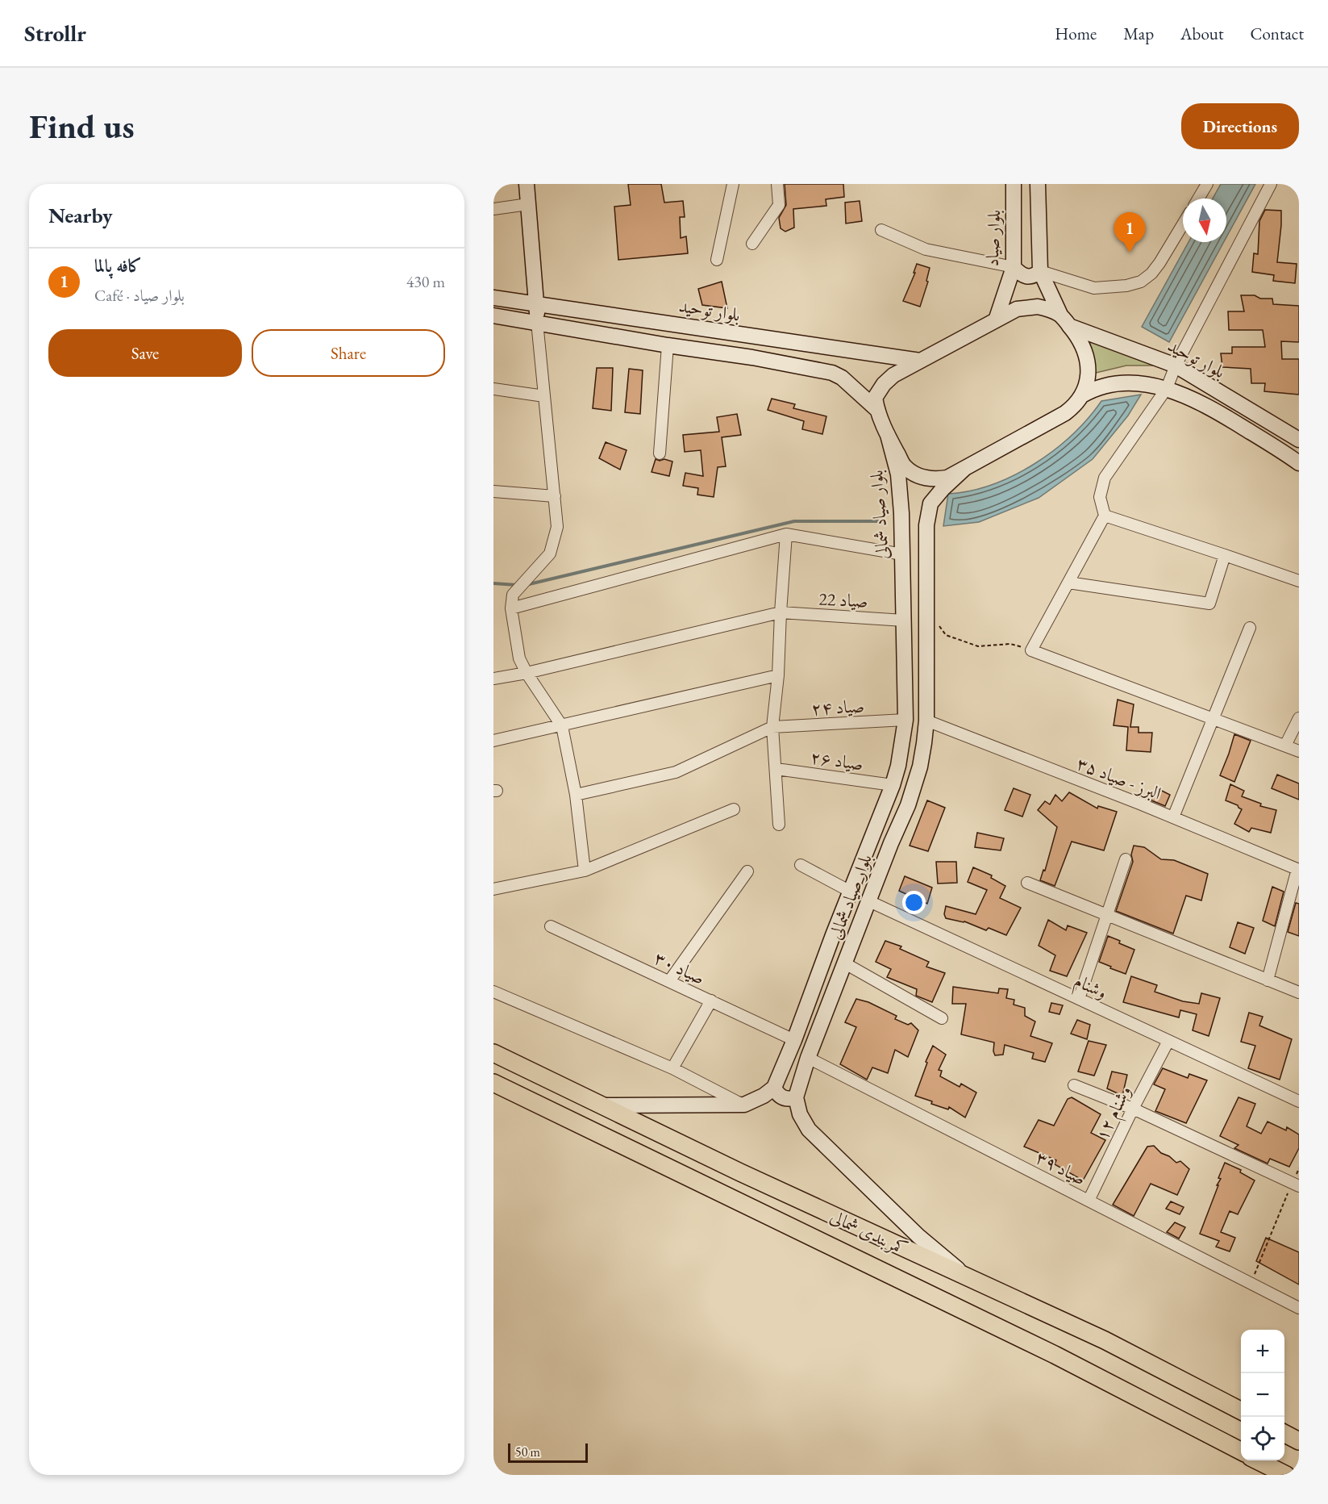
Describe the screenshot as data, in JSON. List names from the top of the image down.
{
  "streets": {
    "highway": ["کمربندی شمالی"],
    "main road": ["بلوار صیاد", "بلوار توحید", "بلوار صیاد شمالی"],
    "street": [
      "صیاد 22",
      "صیاد ۲۴",
      "صیاد ۲۶",
      "البرز - صیاد ۳۵",
      "صیاد ۳۰",
      "وشنام",
      "وشنام ۱۲",
      "صیاد ۳۹"
    ]
  },
  "crossings": [
    ["بلوار صیاد", "بلوار توحید"],
    ["بلوار صیاد شمالی", "صیاد 22"],
    ["بلوار صیاد شمالی", "صیاد ۲۴"],
    ["بلوار صیاد شمالی", "صیاد ۲۶"],
    ["بلوار صیاد شمالی", "البرز - صیاد ۳۵"],
    ["بلوار صیاد شمالی", "صیاد ۳۰"],
    ["بلوار صیاد شمالی", "وشنام"],
    ["بلوار صیاد شمالی", "صیاد ۳۹"],
    ["وشنام", "وشنام ۱۲"],
    ["وشنام ۱۲", "صیاد ۳۹"]
  ],
  "scale_bar": "50 m",
  "north": "bottom",
  "page": {
    "header": "Strollr",
    "nav": [
      "Home",
      "Map",
      "About",
      "Contact"
    ],
    "buttons": [
      "Directions",
      ["Save", "Share"]
    ],
    "title": "Find us",
    "heading": "Nearby",
    "pins": "1",
    "list": [
      {
        "mark": "1",
        "name": "کافه پالما",
        "note": "Café · بلوار صیاد",
        "value": "430 m"
      }
    ],
    "map_buttons": ["+", "−"],
    "scale": "50 m"
  }
}
